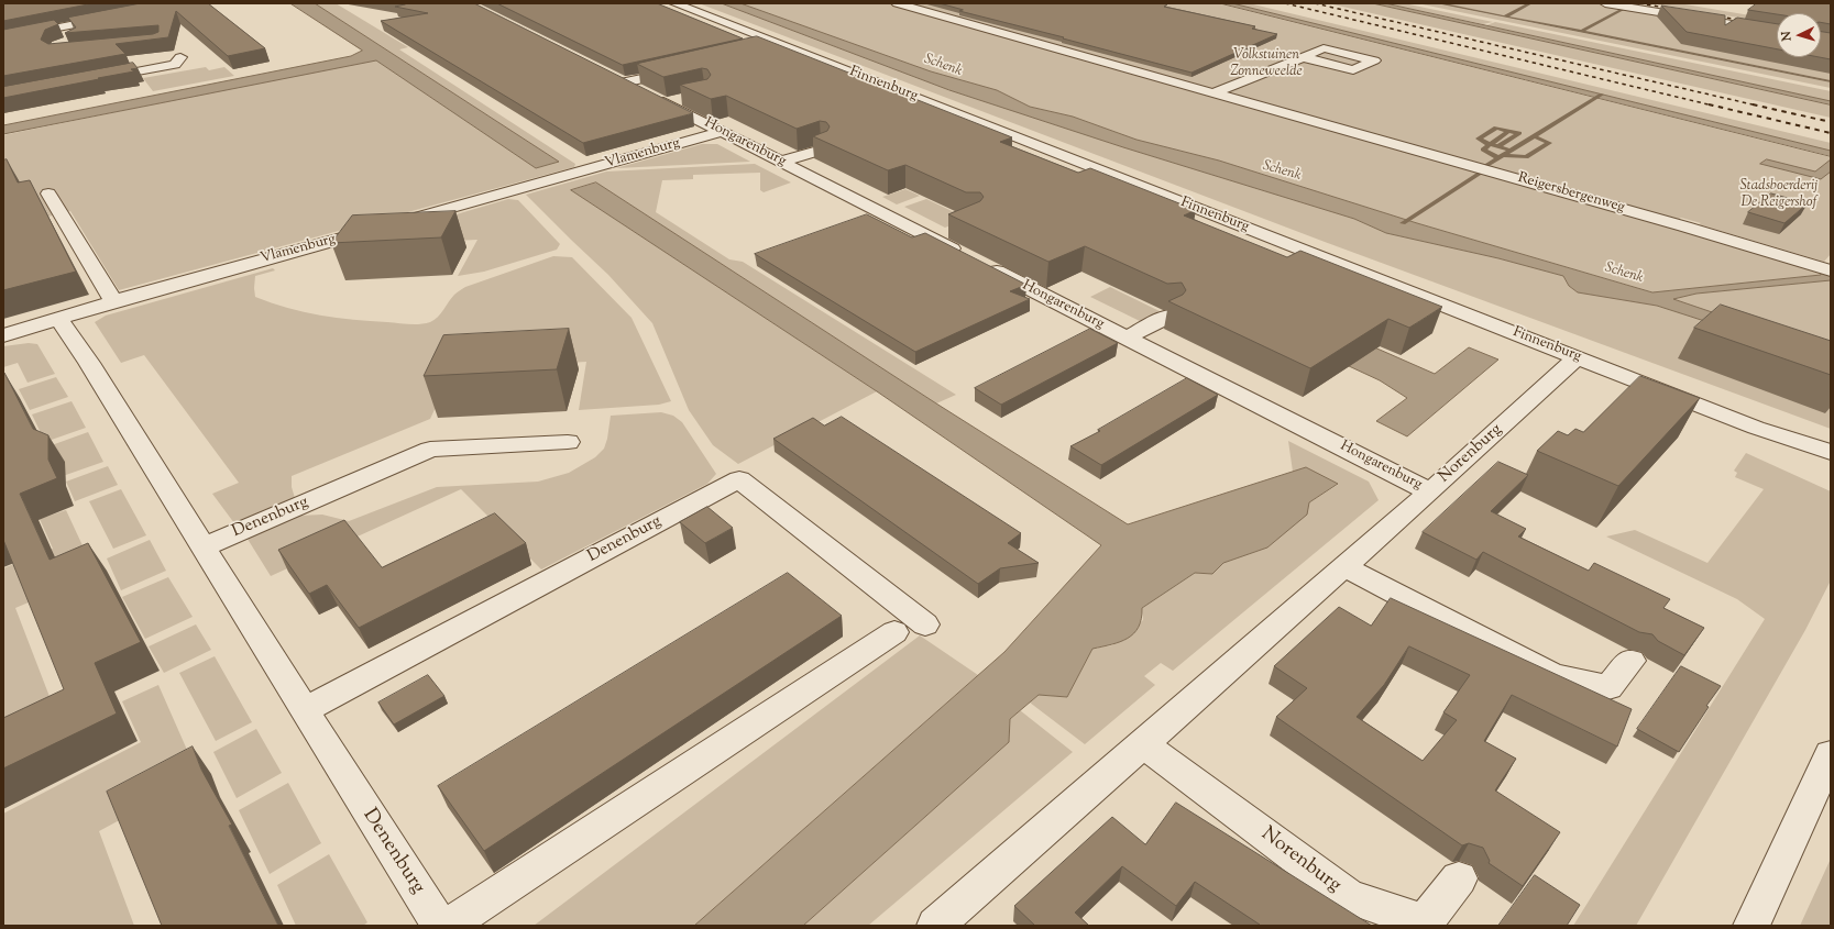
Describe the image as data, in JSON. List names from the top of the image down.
{
  "streets": {
    "street": [
      "Finnenburg",
      "Hongarenburg",
      "Vlamenburg",
      "Reigersbergenweg",
      "Norenburg",
      "Denenburg"
    ]
  },
  "crossings": [
    ["Finnenburg", "Norenburg"],
    ["Hongarenburg", "Vlamenburg"],
    ["Hongarenburg", "Norenburg"],
    ["Vlamenburg", "Denenburg"]
  ],
  "water": ["Schenk"],
  "parks": ["Volkstuinen Zonneweelde", "Stadsboerderij De Reigershof"],
  "north": "left"
}
